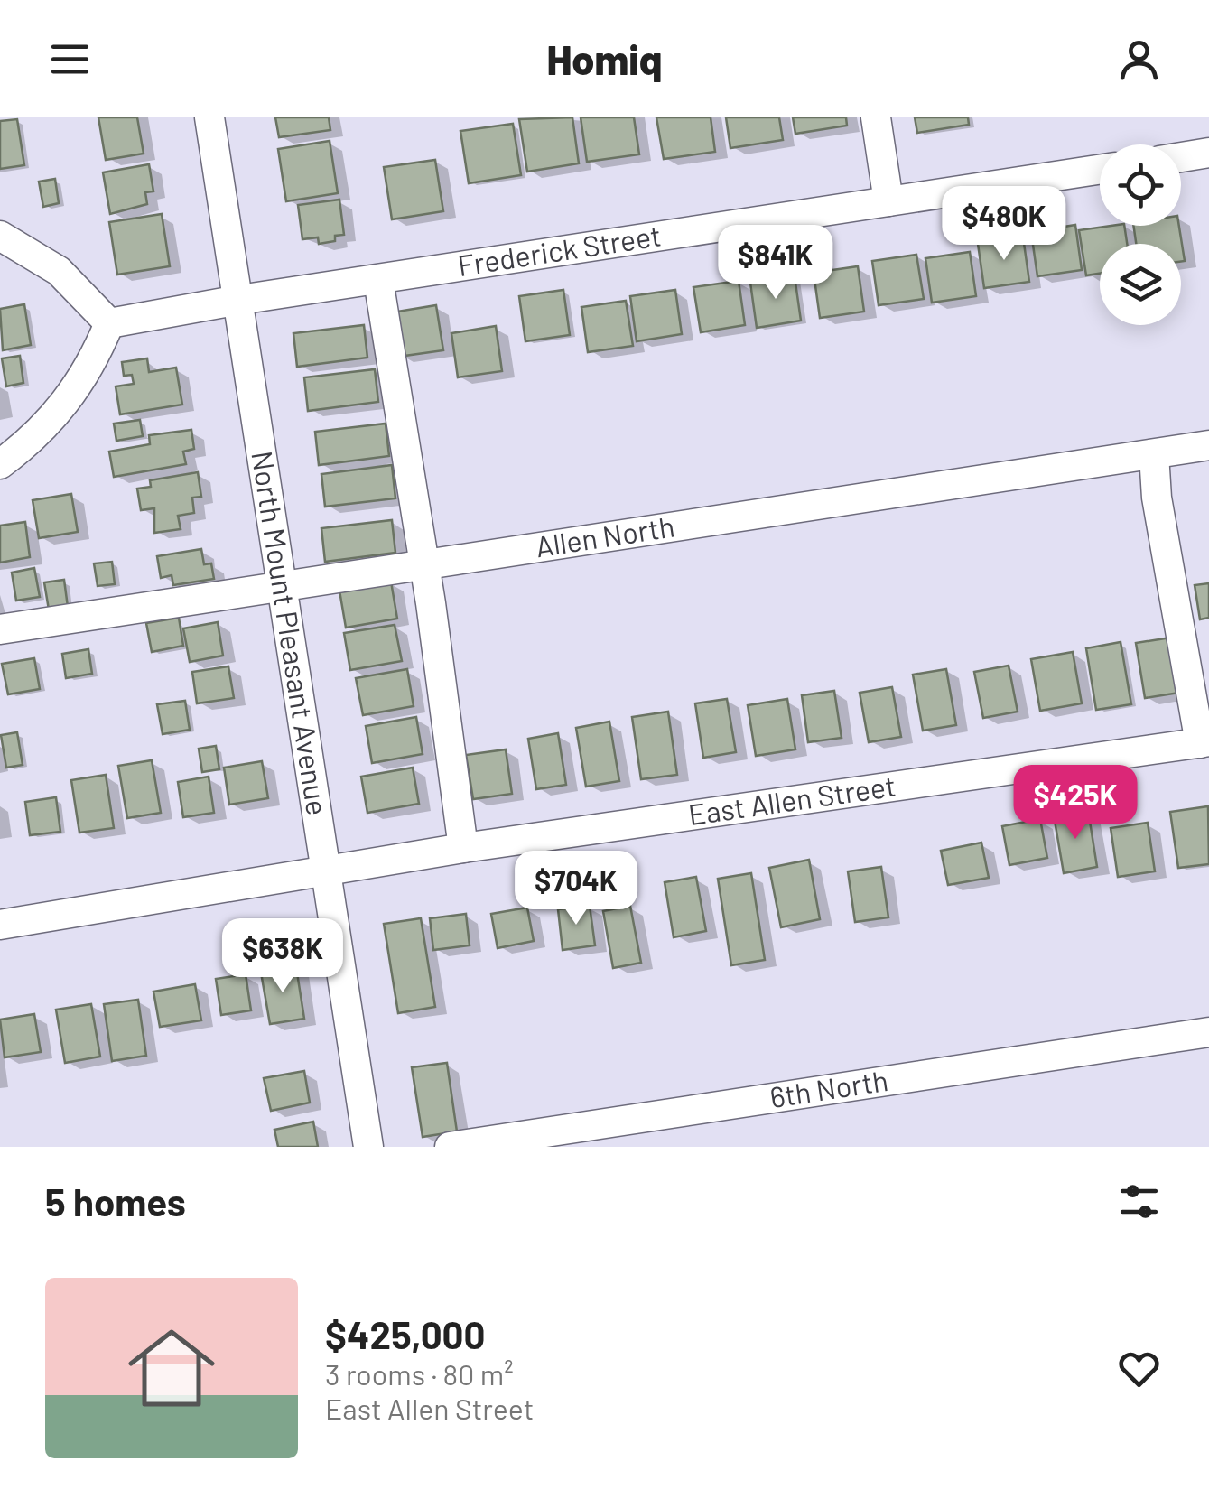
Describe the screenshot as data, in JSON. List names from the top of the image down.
{
  "streets": {
    "street": [
      "Frederick Street",
      "Allen North",
      "North Mount Pleasant Avenue",
      "East Allen Street",
      "6th North"
    ]
  },
  "crossings": [
    ["Frederick Street", "North Mount Pleasant Avenue"],
    ["Allen North", "North Mount Pleasant Avenue"],
    ["North Mount Pleasant Avenue", "East Allen Street"]
  ],
  "page": {
    "header": "Homiq",
    "price": [
      "$480K",
      "$841K",
      "$425K",
      "$704K",
      "$638K"
    ],
    "heading": "5 homes",
    "list": [
      {
        "name": "$425,000",
        "note": "3 rooms · 80 m² · East Allen Street"
      }
    ]
  }
}
